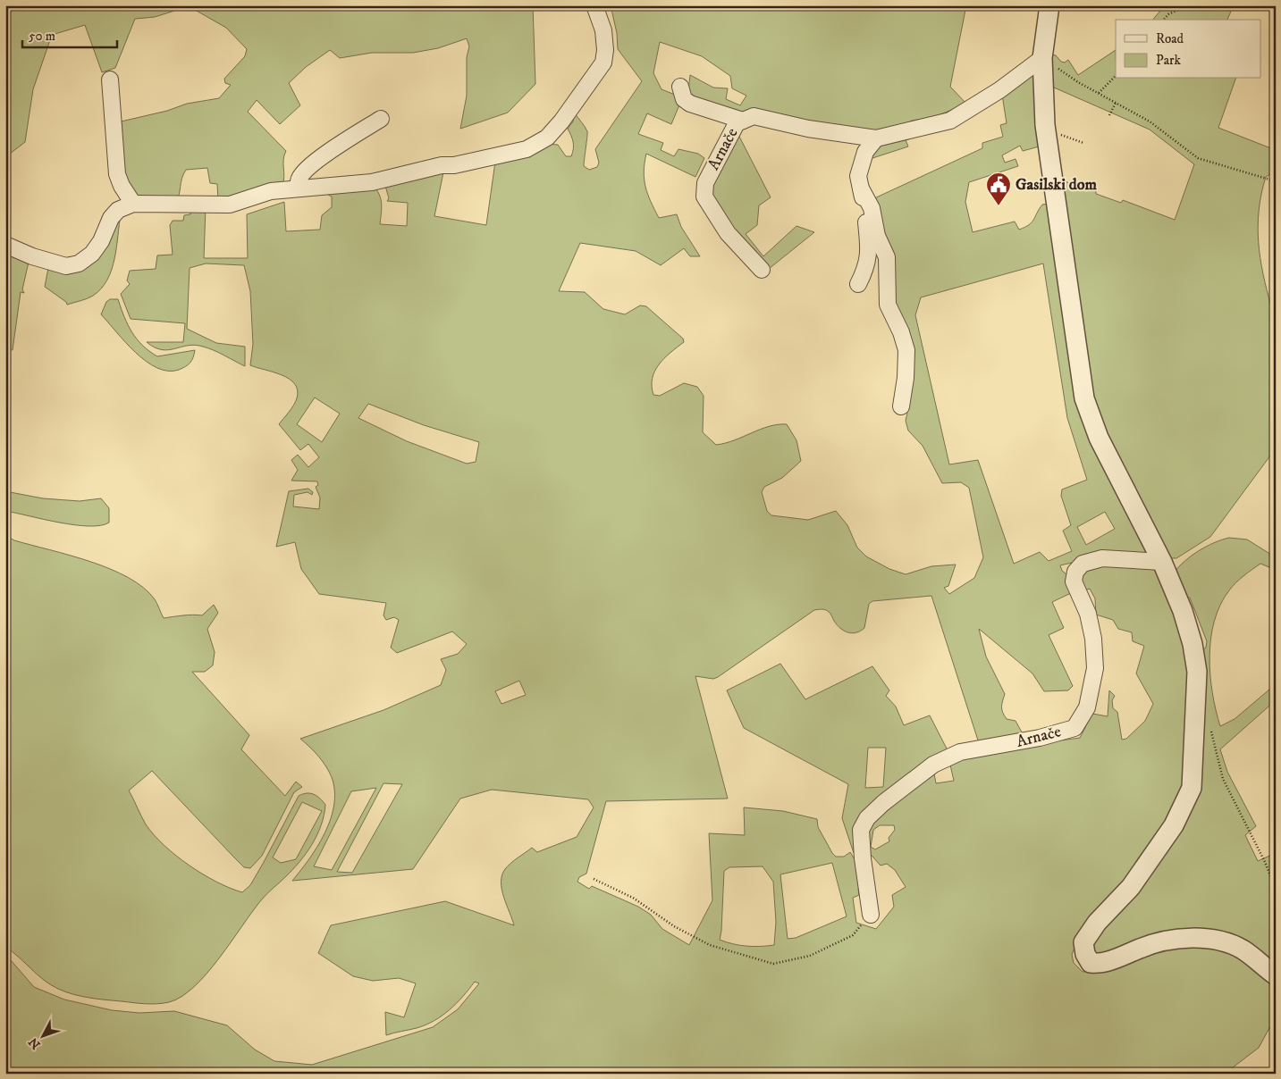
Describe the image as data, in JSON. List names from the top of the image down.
{
  "streets": {
    "street": ["Arnače"]
  },
  "places": {
    "public building": ["Gasilski dom"]
  },
  "legend": ["Road", "Park"],
  "scale_bar": "50 m",
  "north": "bottom left"
}
